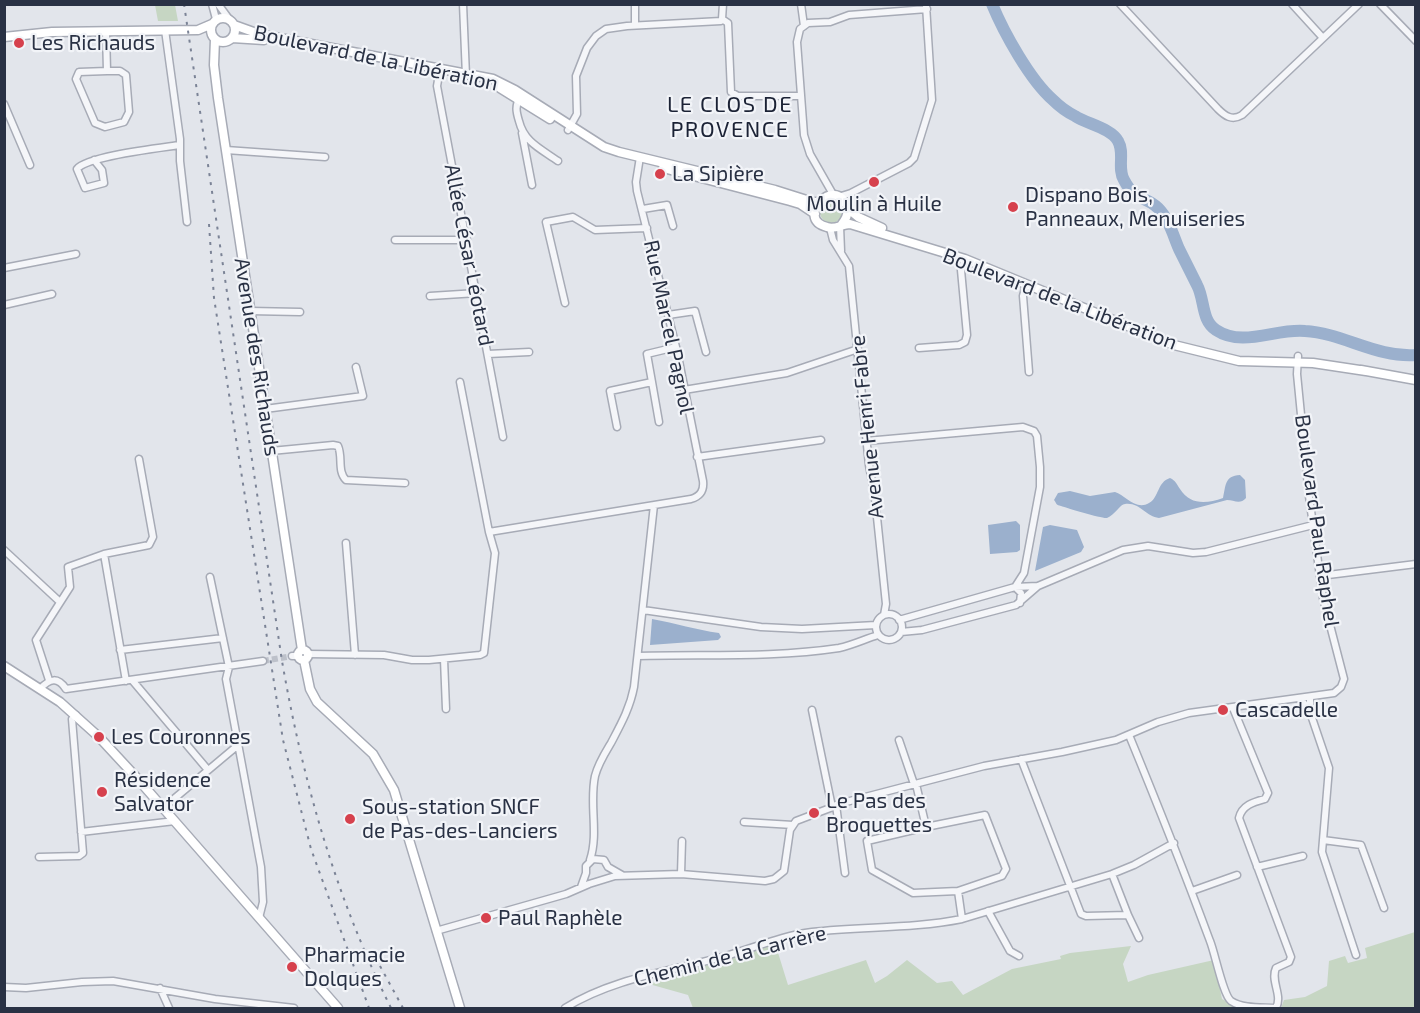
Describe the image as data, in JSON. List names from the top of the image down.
{
  "streets": {
    "street": [
      "Boulevard de la Libération",
      "Allée César Léotard",
      "Rue Marcel Pagnol",
      "Avenue des Richauds",
      "Avenue Henri Fabre",
      "Boulevard Paul Raphel",
      "Chemin de la Carrère"
    ]
  },
  "crossings": [
    ["Boulevard de la Libération", "Allée César Léotard"],
    ["Boulevard de la Libération", "Rue Marcel Pagnol"],
    ["Boulevard de la Libération", "Avenue des Richauds"],
    ["Boulevard de la Libération", "Avenue Henri Fabre"],
    ["Boulevard de la Libération", "Boulevard Paul Raphel"]
  ],
  "districts": ["LE CLOS DE PROVENCE"],
  "places": [
    "Les Richauds",
    "La Sipière",
    "Moulin à Huile",
    "Dispano Bois, Panneaux, Menuiseries",
    "Cascadelle",
    "Les Couronnes",
    "Résidence Salvator",
    "Le Pas des Broquettes",
    "Sous-station SNCF de Pas-des-Lanciers",
    "Paul Raphèle",
    "Pharmacie Dolques"
  ]
}
